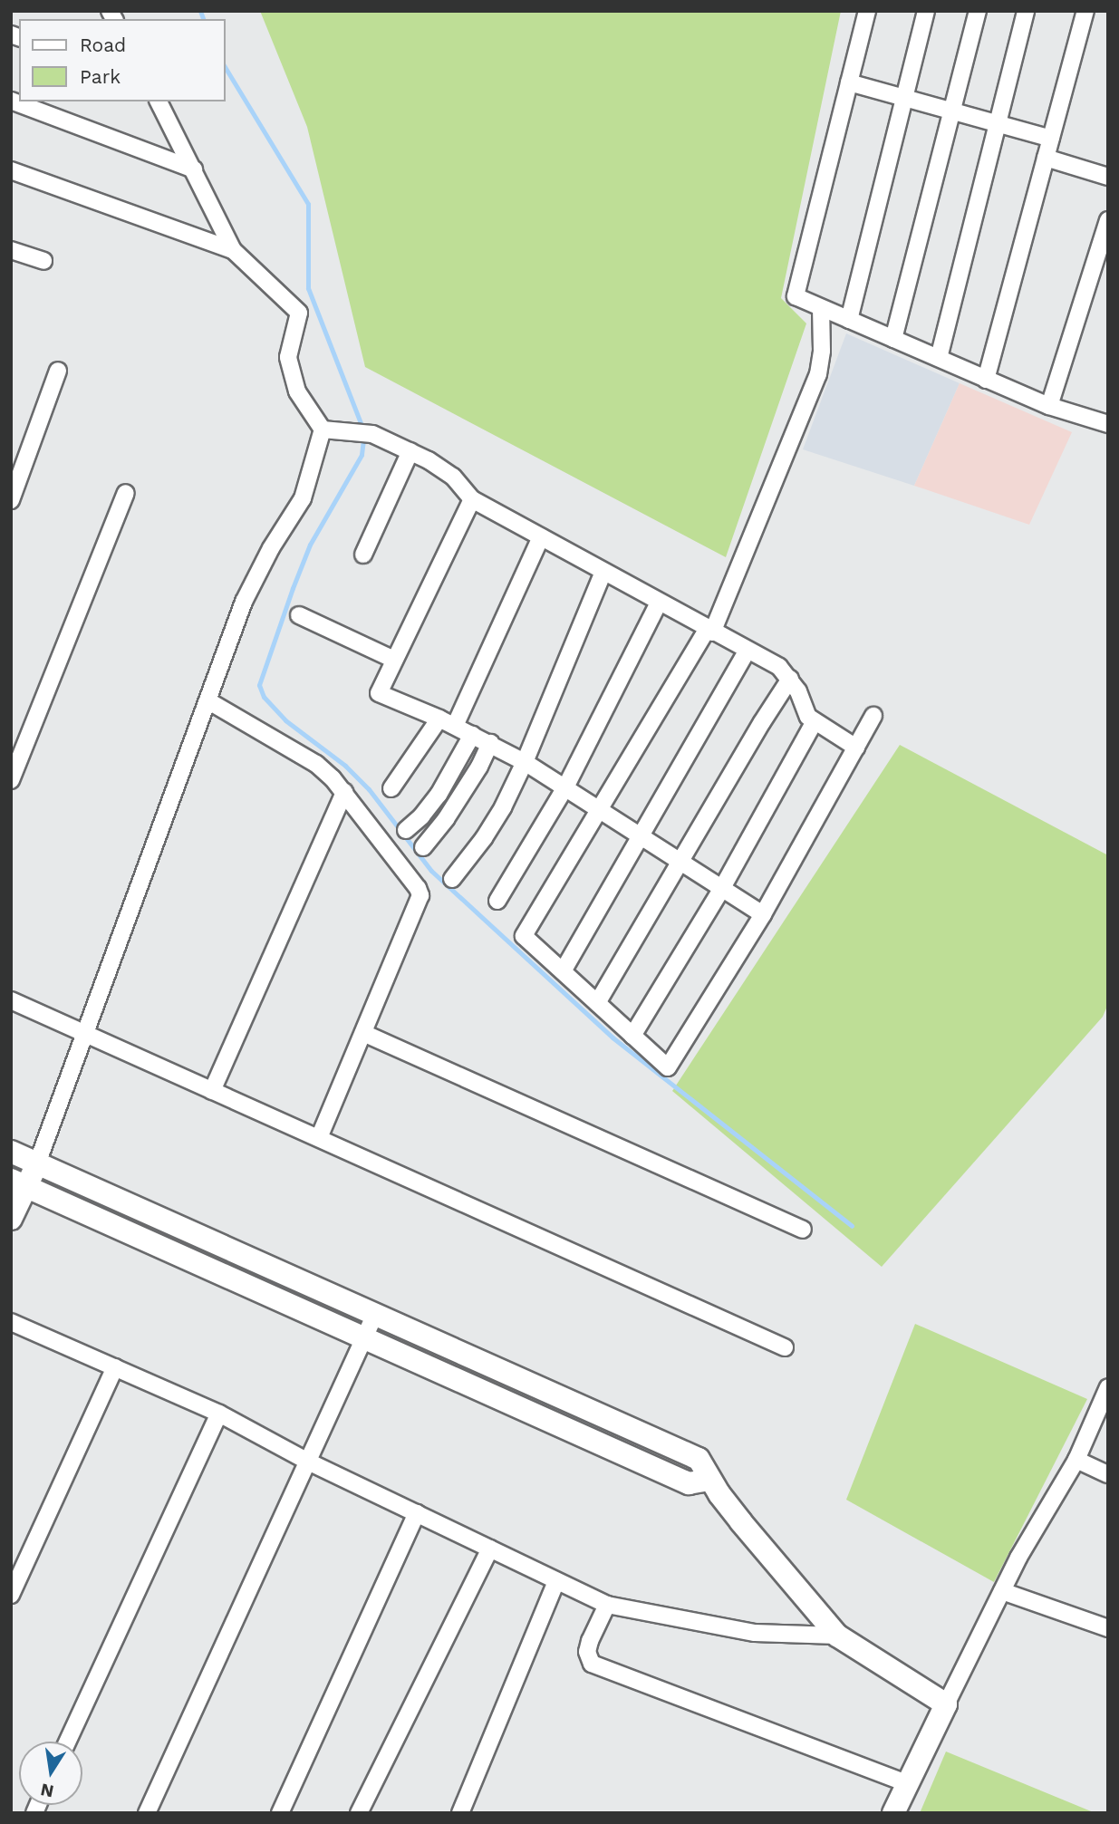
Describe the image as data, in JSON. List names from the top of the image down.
{
  "legend": ["Road", "Park"],
  "north": "bottom"
}
